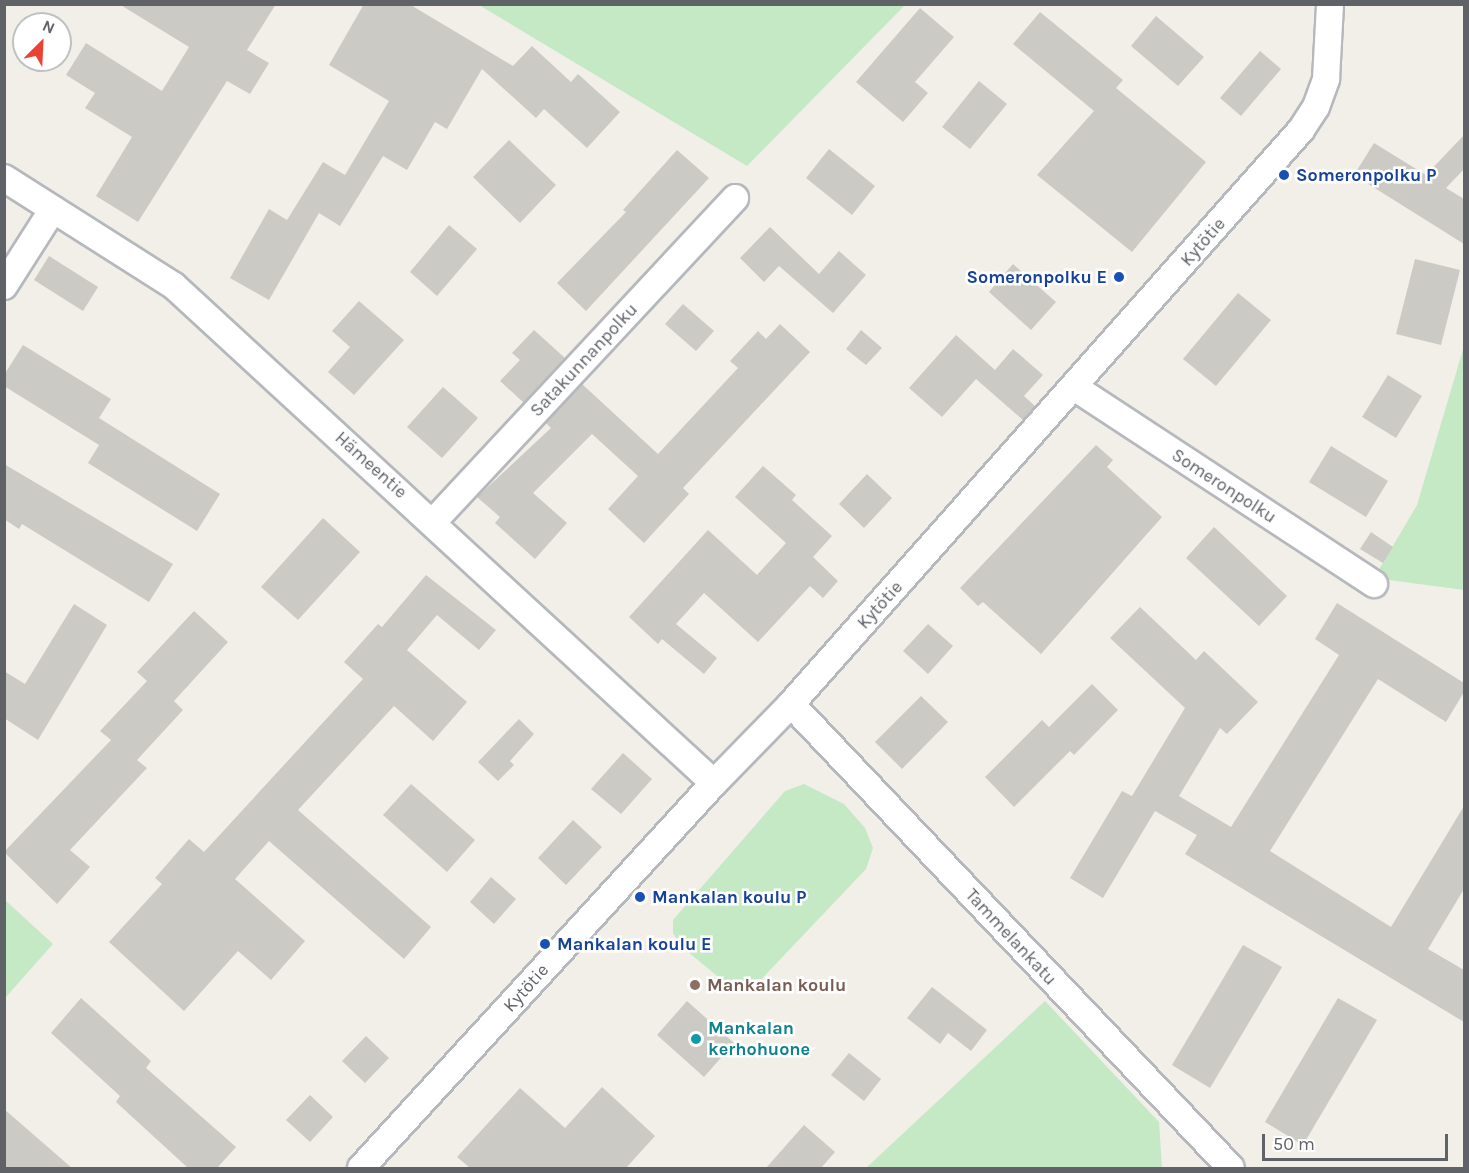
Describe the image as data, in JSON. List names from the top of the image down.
{
  "streets": {
    "street": [
      "Kytötie",
      "Satakunnanpolku",
      "Hämeentie",
      "Someronpolku",
      "Tammelankatu"
    ]
  },
  "crossings": [
    ["Kytötie", "Hämeentie"],
    ["Kytötie", "Someronpolku"],
    ["Kytötie", "Tammelankatu"],
    ["Satakunnanpolku", "Hämeentie"]
  ],
  "places": [
    "Someronpolku P",
    "Someronpolku E",
    "Mankalan koulu P",
    "Mankalan koulu E",
    "Mankalan koulu",
    "Mankalan kerhohuone"
  ],
  "scale_bar": "50 m",
  "north": "top right"
}
